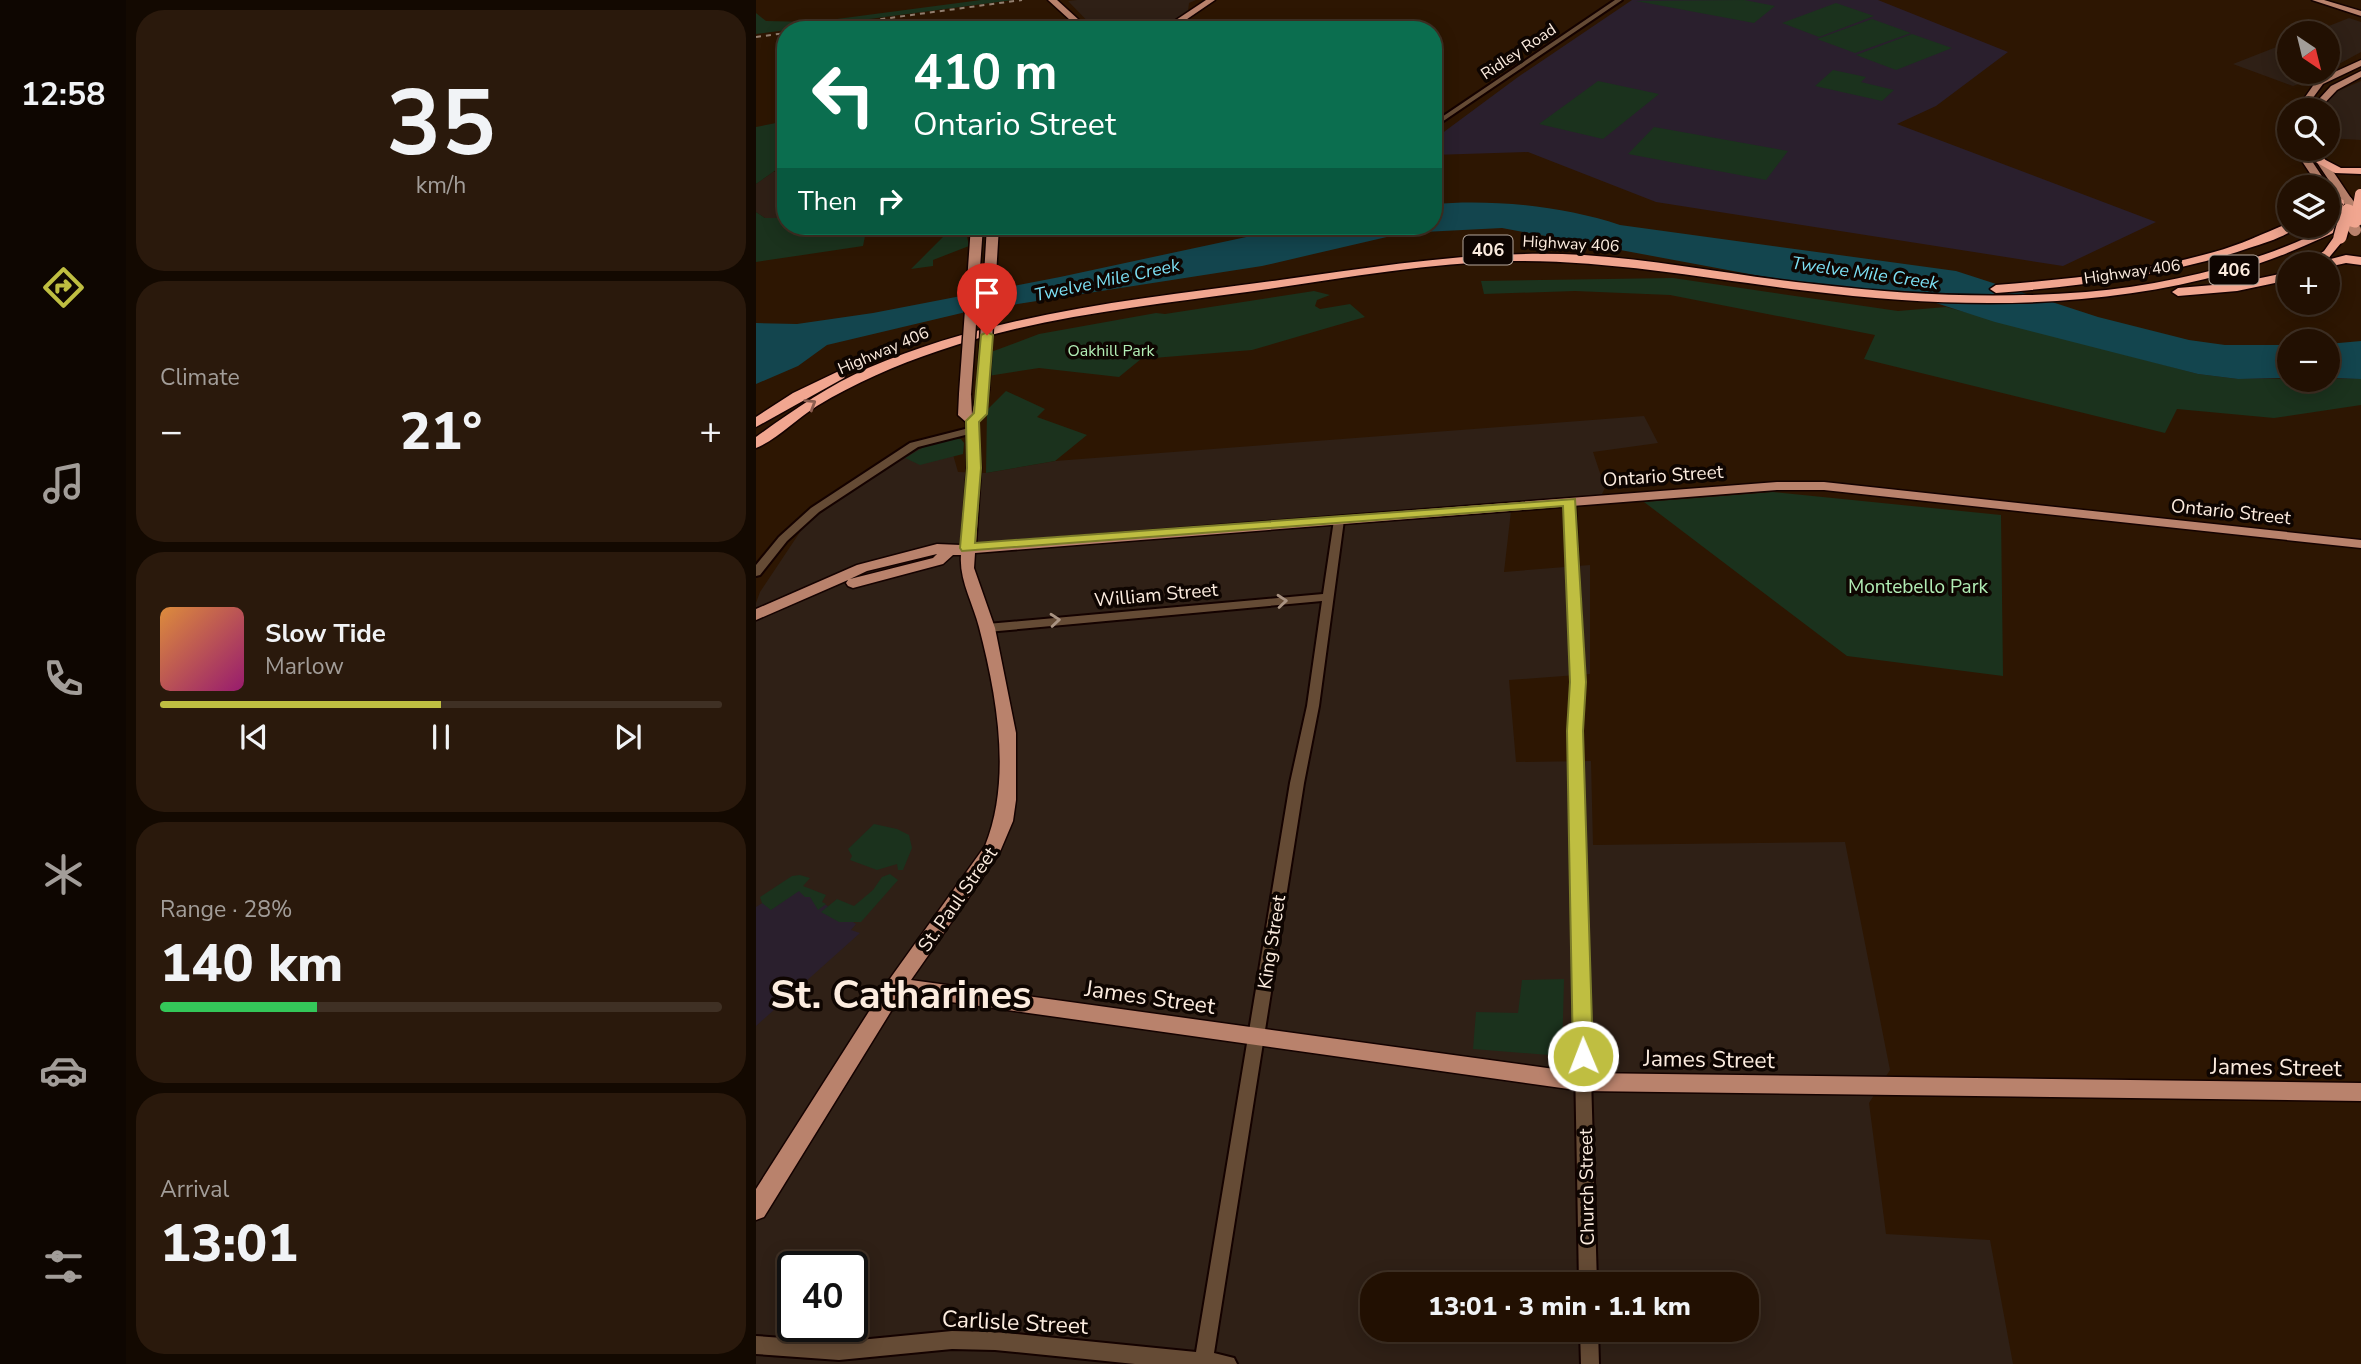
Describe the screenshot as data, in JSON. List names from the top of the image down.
{
  "streets": {
    "highway": ["Highway 406", "406"],
    "main road": ["Ontario Street", "St. Paul Street", "James Street"],
    "street": [
      "Ridley Road",
      "William Street",
      "King Street",
      "Church Street",
      "Carlisle Street"
    ]
  },
  "crossings": [
    ["Ontario Street", "St. Paul Street"],
    ["Ontario Street", "King Street"],
    ["Ontario Street", "Church Street"],
    ["William Street", "St. Paul Street"],
    ["William Street", "King Street"],
    ["St. Paul Street", "James Street"],
    ["King Street", "James Street"],
    ["King Street", "Carlisle Street"],
    ["James Street", "Church Street"]
  ],
  "one_way": ["William Street"],
  "districts": ["St. Catharines"],
  "water": ["Twelve Mile Creek"],
  "parks": ["Oakhill Park", "Montebello Park"],
  "north": "bottom right",
  "page": {
    "tabs": "12:58",
    "tile": [
      ["35", "km/h"],
      "Climate",
      ["Range · 28%", "140 km"],
      ["Arrival", "13:01"]
    ],
    "map_buttons": ["+", "−"],
    "turn": ["410 m", "Ontario Street"],
    "then": "Then",
    "heat": ["−", "21°", "+"],
    "song": ["Slow Tide", "Marlow"],
    "limit": "40",
    "trip": "13:01 · 3 min · 1.1 km"
  }
}
